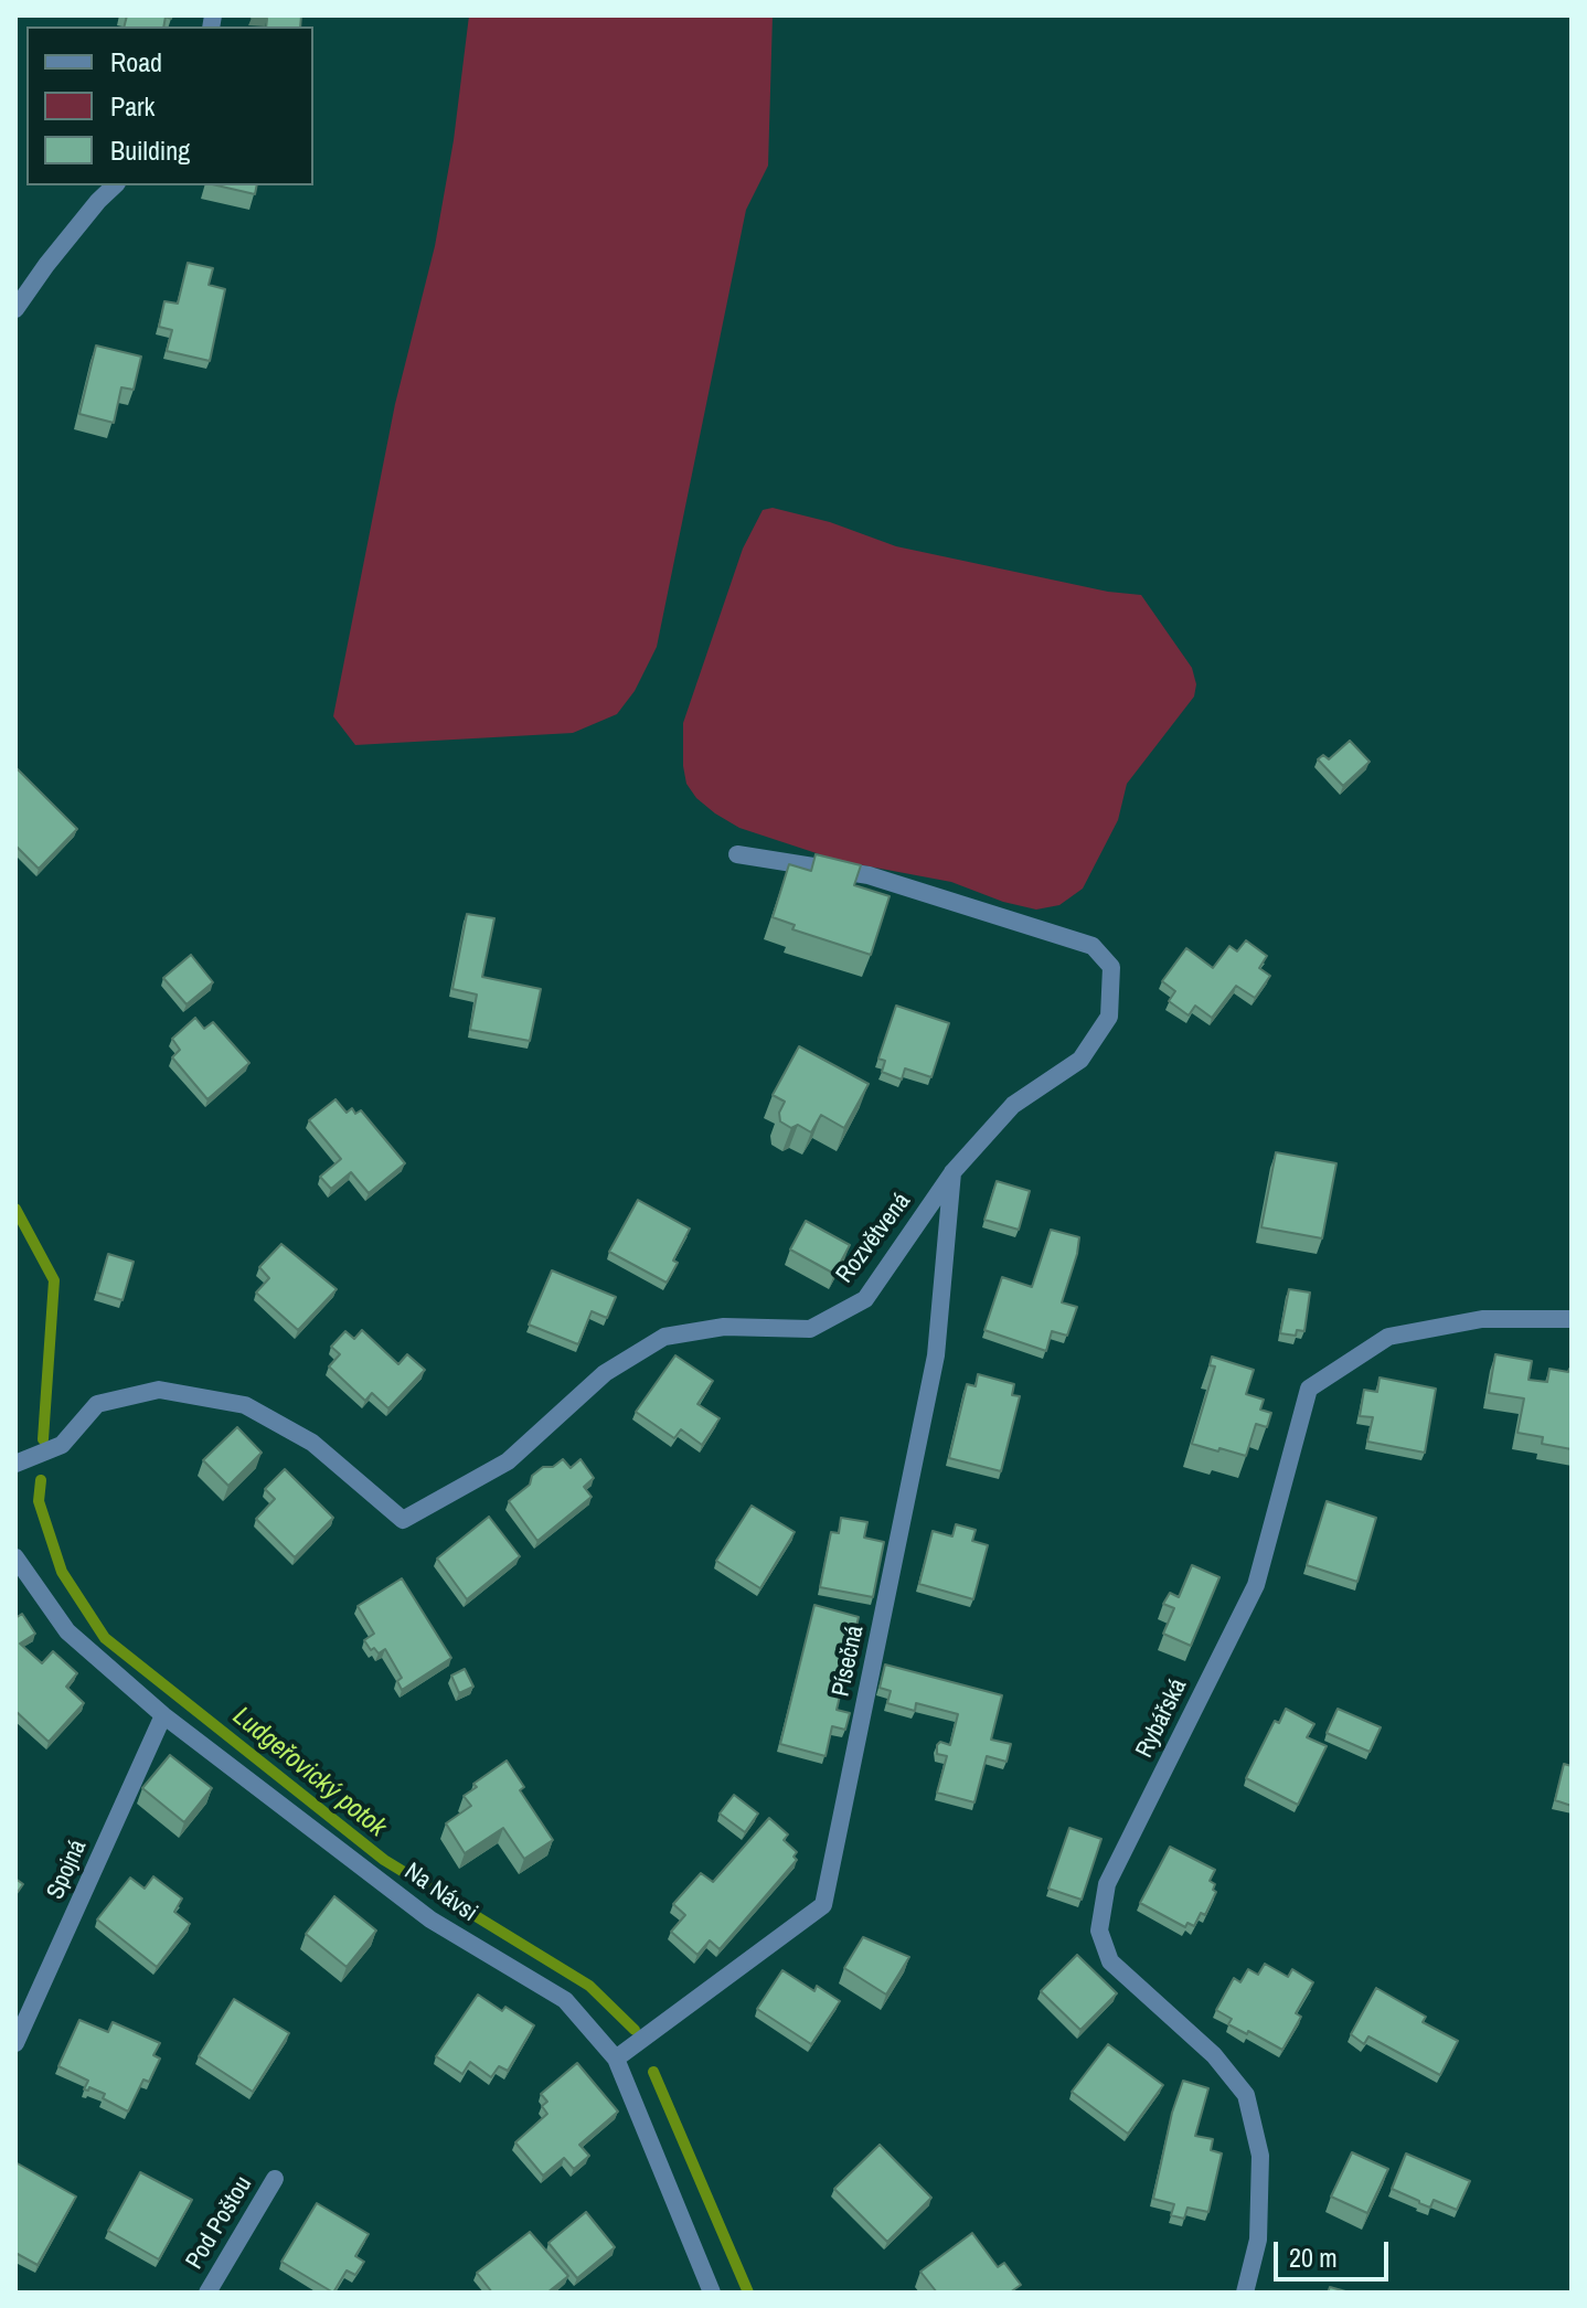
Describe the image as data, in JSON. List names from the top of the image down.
{
  "streets": {
    "street": [
      "Rozvětvená",
      "Písečná",
      "Rybářská",
      "Spojná",
      "Na Návsi",
      "Pod Poštou"
    ]
  },
  "crossings": [
    ["Rozvětvená", "Písečná"],
    ["Písečná", "Na Návsi"],
    ["Spojná", "Na Návsi"]
  ],
  "water": ["Ludgeřovický potok"],
  "legend": ["Road", "Park", "Building"],
  "scale_bar": "20 m"
}
